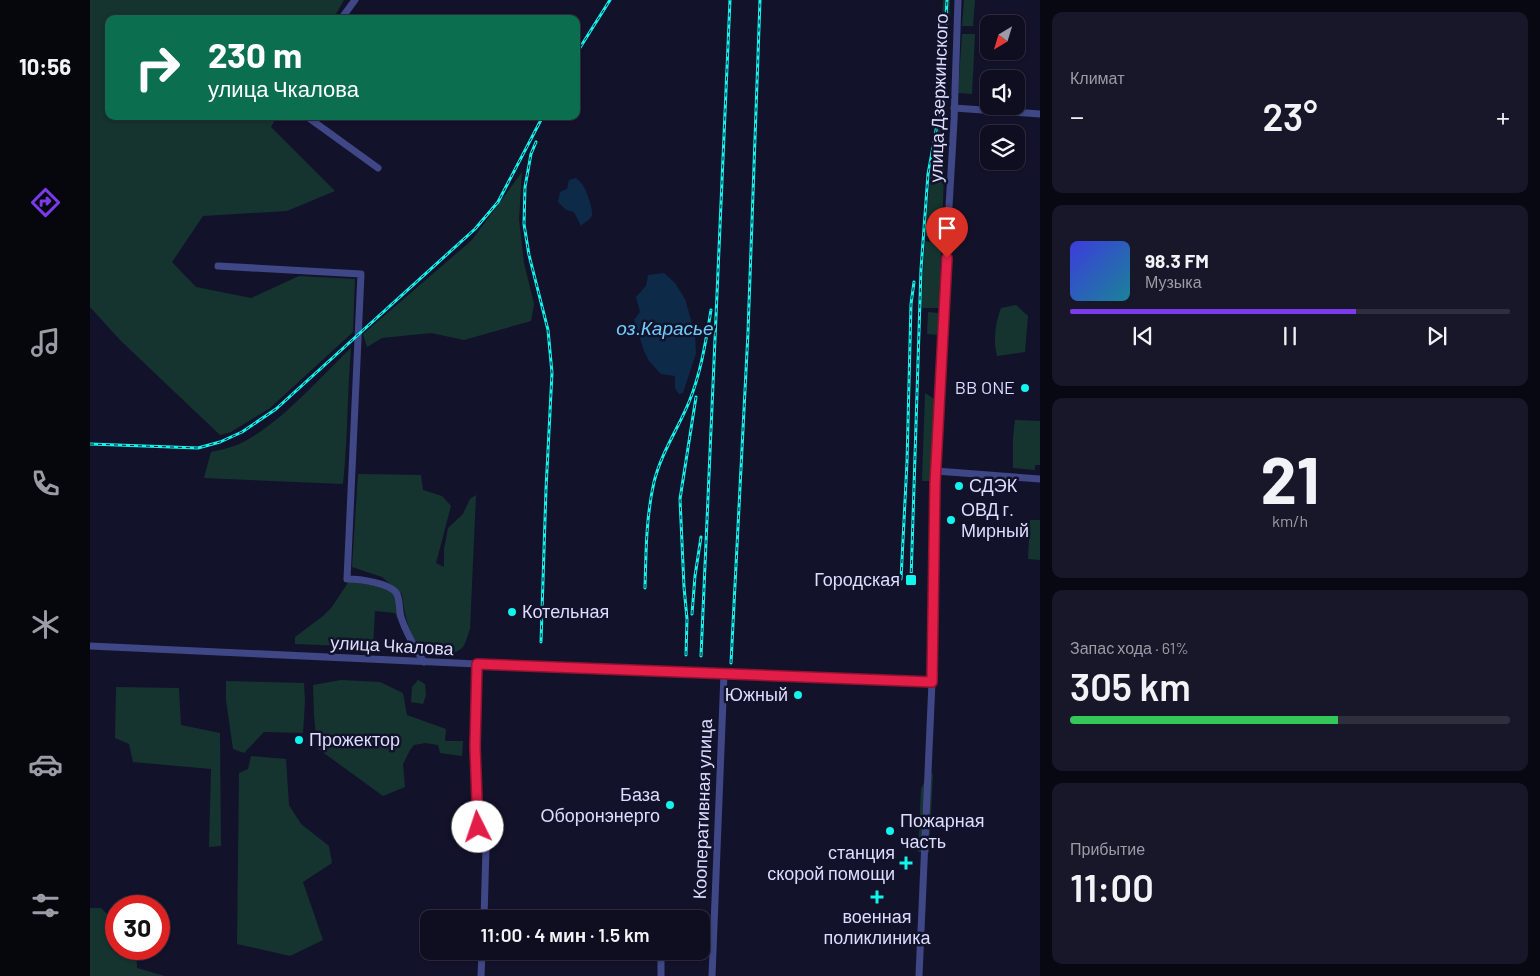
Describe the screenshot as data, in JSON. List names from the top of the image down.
{
  "streets": {
    "street": ["улица Дзержинского", "улица Чкалова", "Кооперативная улица"]
  },
  "crossings": [
    ["улица Дзержинского", "улица Чкалова"],
    ["улица Чкалова", "Кооперативная улица"]
  ],
  "water": ["оз.Карасье"],
  "places": {
    "other": [
      "BB ONE",
      "СДЭК",
      "ОВД г. Мирный",
      "Котельная",
      "Южный",
      "Прожектор",
      "База Оборонэнерго",
      "Пожарная часть"
    ],
    "transit": ["Городская"],
    "health": ["станция скорой помощи", "военная поликлиника"]
  },
  "north": "bottom left",
  "page": {
    "tabs": "10:56",
    "tile": [
      "Климат",
      ["21", "km/h"],
      ["Запас хода · 61%", "305 km"],
      ["Прибытие", "11:00"]
    ],
    "turn": ["230 m", "улица Чкалова"],
    "heat": ["−", "23°", "+"],
    "song": ["98.3 FM", "Музыка"],
    "limit": "30",
    "trip": "11:00 · 4 мин · 1.5 km"
  }
}
